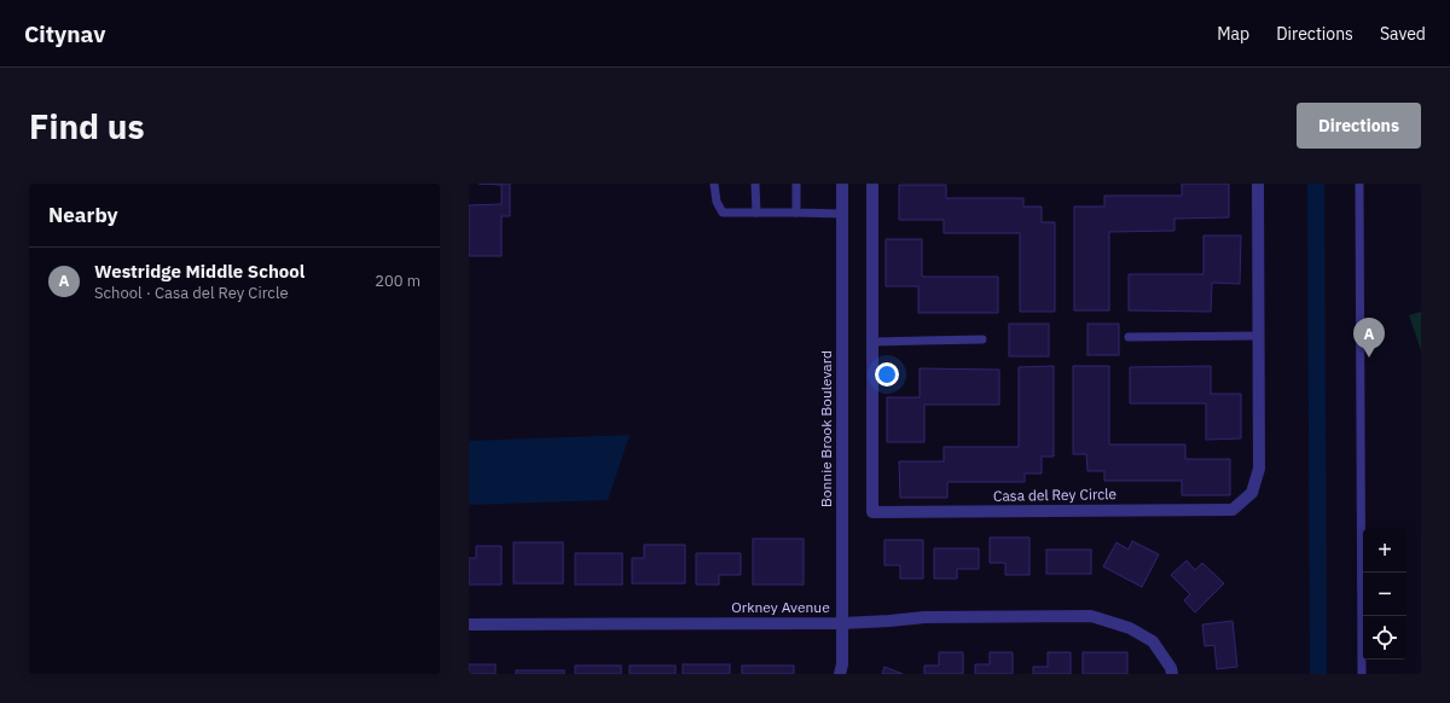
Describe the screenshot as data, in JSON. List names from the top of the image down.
{
  "streets": {
    "street": ["Bonnie Brook Boulevard", "Casa del Rey Circle", "Orkney Avenue"]
  },
  "crossings": [
    ["Bonnie Brook Boulevard", "Orkney Avenue"]
  ],
  "page": {
    "header": "Citynav",
    "nav": ["Map", "Directions", "Saved"],
    "buttons": "Directions",
    "title": "Find us",
    "heading": "Nearby",
    "list": [
      {
        "mark": "A",
        "name": "Westridge Middle School",
        "note": "School · Casa del Rey Circle",
        "value": "200 m"
      }
    ],
    "pins": "A",
    "map_buttons": ["+", "−"]
  }
}
